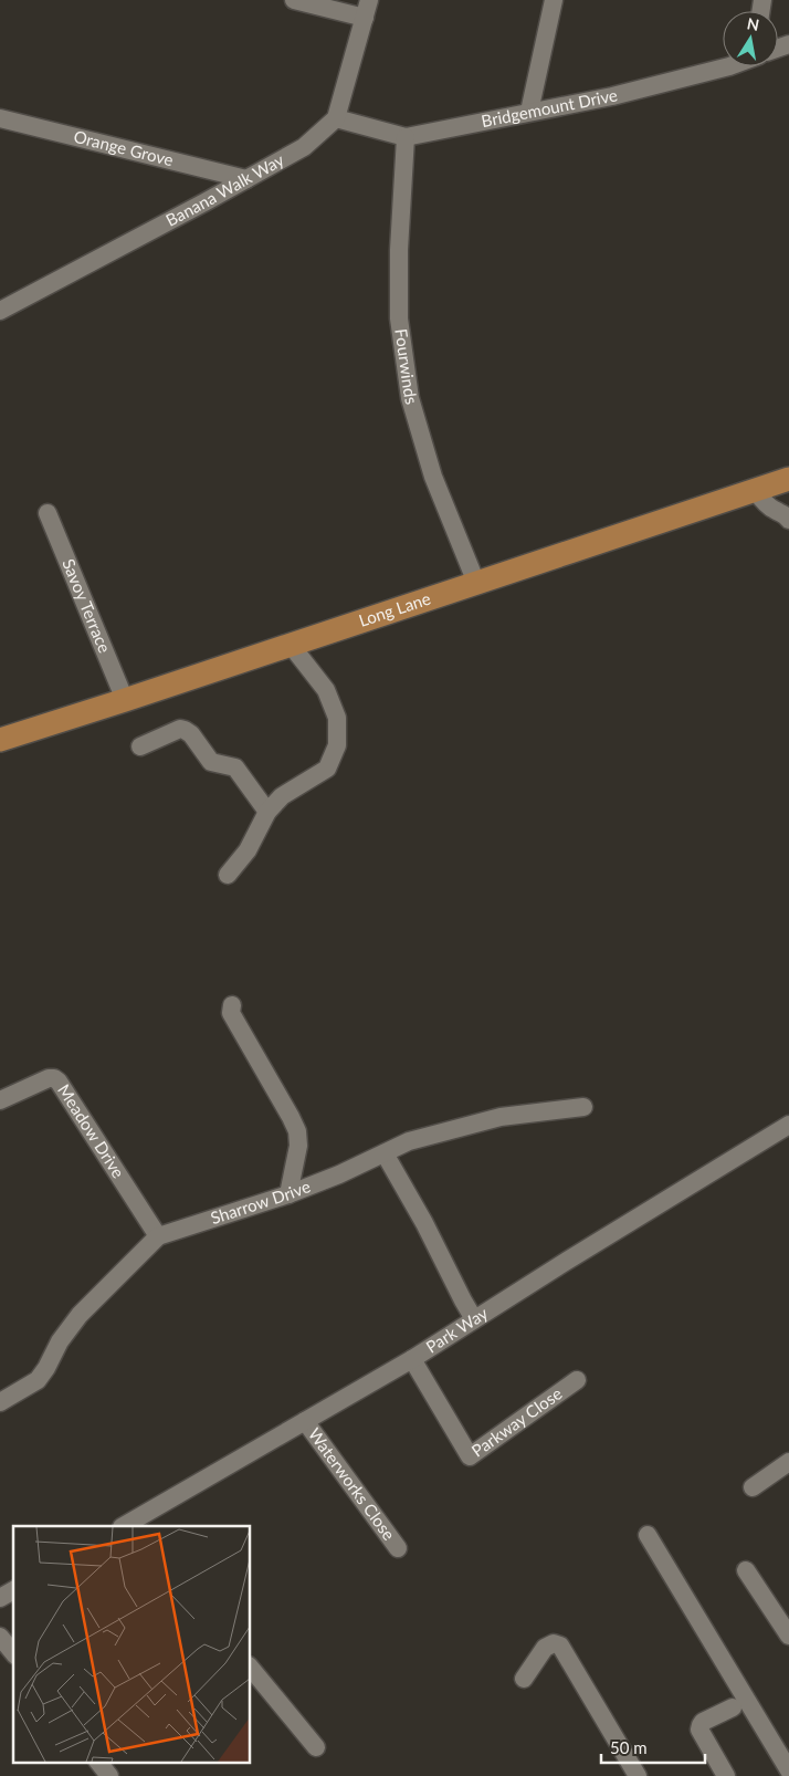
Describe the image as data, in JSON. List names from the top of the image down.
{
  "streets": {
    "main road": ["Long Lane"],
    "street": [
      "Bridgemount Drive",
      "Orange Grove",
      "Banana Walk Way",
      "Fourwinds",
      "Savoy Terrace",
      "Meadow Drive",
      "Sharrow Drive",
      "Park Way",
      "Parkway Close",
      "Waterworks Close"
    ]
  },
  "crossings": [
    ["Bridgemount Drive", "Banana Walk Way"],
    ["Bridgemount Drive", "Fourwinds"],
    ["Orange Grove", "Banana Walk Way"],
    ["Fourwinds", "Long Lane"],
    ["Savoy Terrace", "Long Lane"],
    ["Meadow Drive", "Sharrow Drive"],
    ["Park Way", "Parkway Close"],
    ["Park Way", "Waterworks Close"]
  ],
  "scale_bar": "50 m",
  "north": "top"
}
